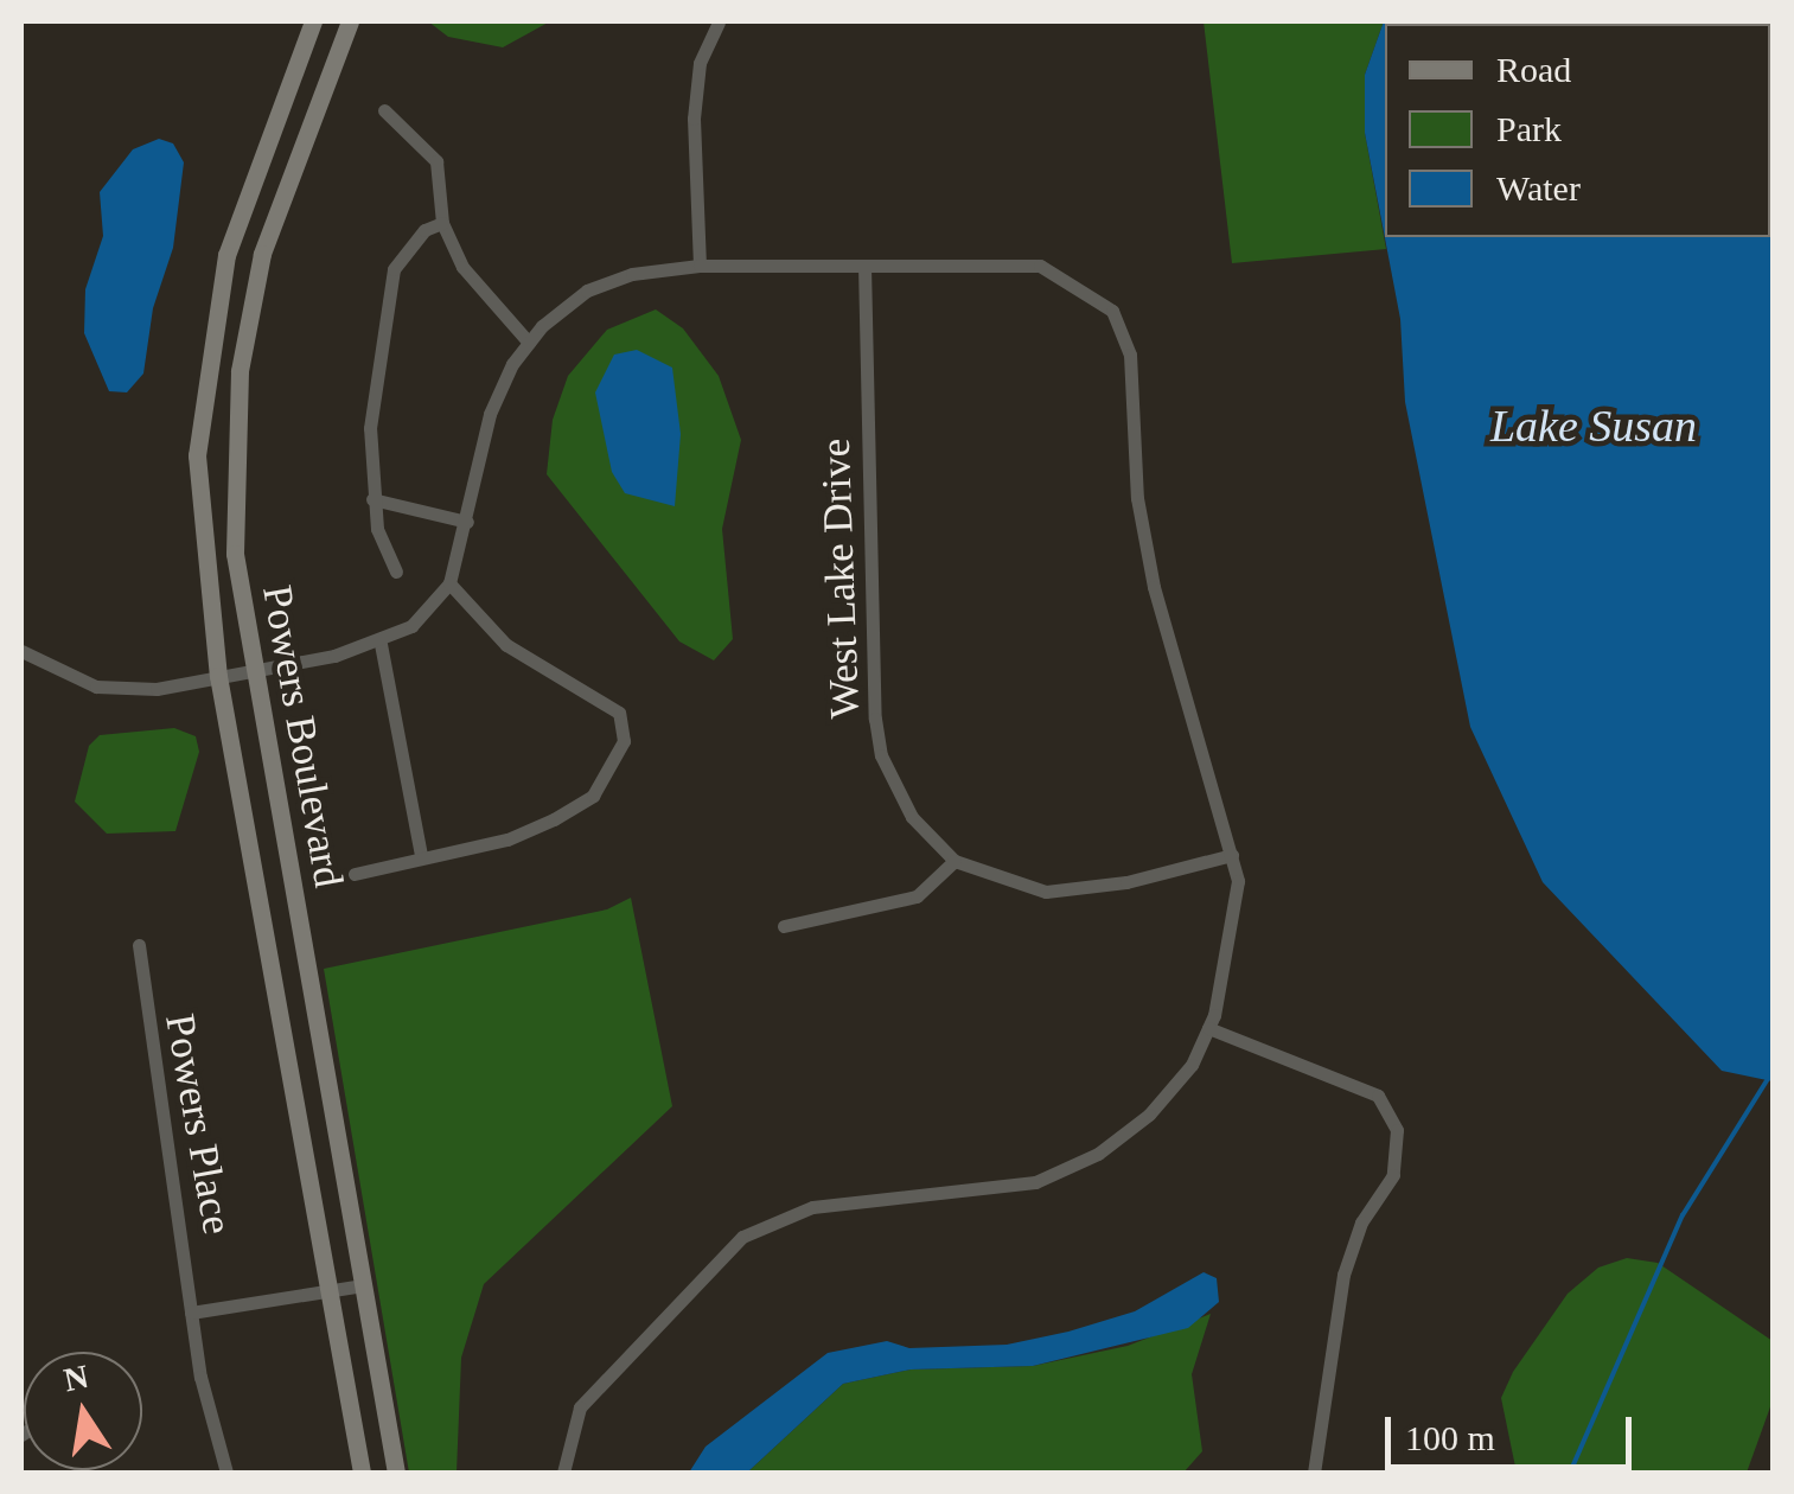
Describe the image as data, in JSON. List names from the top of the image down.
{
  "streets": {
    "main road": ["Powers Boulevard"],
    "street": ["West Lake Drive", "Powers Place"]
  },
  "water": ["Lake Susan"],
  "legend": ["Road", "Park", "Water"],
  "scale_bar": "100 m",
  "north": "top"
}
